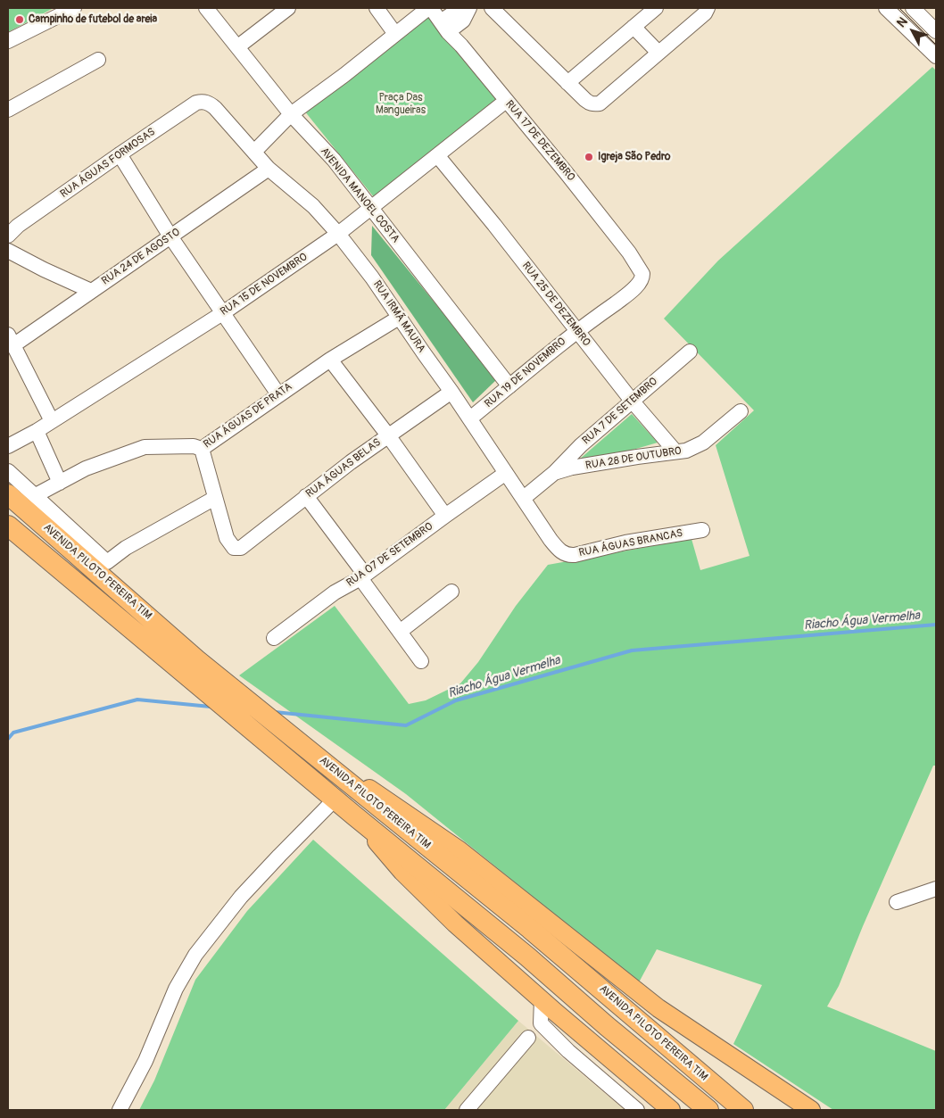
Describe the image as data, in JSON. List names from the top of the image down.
{
  "streets": {
    "highway": ["AVENIDA PILOTO PEREIRA TIM"],
    "street": [
      "RUA 17 DE DEZEMBRO",
      "RUA ÁGUAS FORMOSAS",
      "AVENIDA MANOEL COSTA",
      "RUA 24 DE AGOSTO",
      "RUA 15 DE NOVEMBRO",
      "RUA 25 DE DEZEMBRO",
      "RUA IRMÃ MAURA",
      "RUA 19 DE NOVEMBRO",
      "RUA 7 DE SETEMBRO",
      "RUA ÁGUAS DE PRATA",
      "RUA 28 DE OUTUBRO",
      "RUA ÁGUAS BELAS",
      "RUA ÁGUAS BRANCAS",
      "RUA 07 DE SETEMBRO"
    ]
  },
  "crossings": [
    ["RUA 17 DE DEZEMBRO", "RUA 15 DE NOVEMBRO"],
    ["RUA 17 DE DEZEMBRO", "RUA 19 DE NOVEMBRO"],
    ["RUA ÁGUAS FORMOSAS", "RUA IRMÃ MAURA"],
    ["AVENIDA MANOEL COSTA", "RUA 15 DE NOVEMBRO"],
    ["AVENIDA MANOEL COSTA", "RUA 19 DE NOVEMBRO"],
    ["RUA 24 DE AGOSTO", "RUA IRMÃ MAURA"],
    ["RUA 15 DE NOVEMBRO", "RUA 25 DE DEZEMBRO"],
    ["RUA 15 DE NOVEMBRO", "RUA IRMÃ MAURA"],
    ["RUA 25 DE DEZEMBRO", "RUA 19 DE NOVEMBRO"],
    ["RUA 25 DE DEZEMBRO", "RUA 7 DE SETEMBRO"],
    ["RUA 25 DE DEZEMBRO", "RUA 28 DE OUTUBRO"],
    ["RUA IRMÃ MAURA", "RUA 19 DE NOVEMBRO"],
    ["RUA IRMÃ MAURA", "RUA ÁGUAS DE PRATA"],
    ["RUA IRMÃ MAURA", "RUA 28 DE OUTUBRO"],
    ["RUA IRMÃ MAURA", "RUA ÁGUAS BELAS"],
    ["RUA IRMÃ MAURA", "RUA ÁGUAS BRANCAS"],
    ["RUA IRMÃ MAURA", "RUA 07 DE SETEMBRO"],
    ["RUA 7 DE SETEMBRO", "RUA 28 DE OUTUBRO"]
  ],
  "water": ["Riacho Água Vermelha"],
  "parks": ["Praça Das Mangueiras"],
  "places": ["Campinho de futebol de areia", "Igreja São Pedro"],
  "north": "top left"
}
